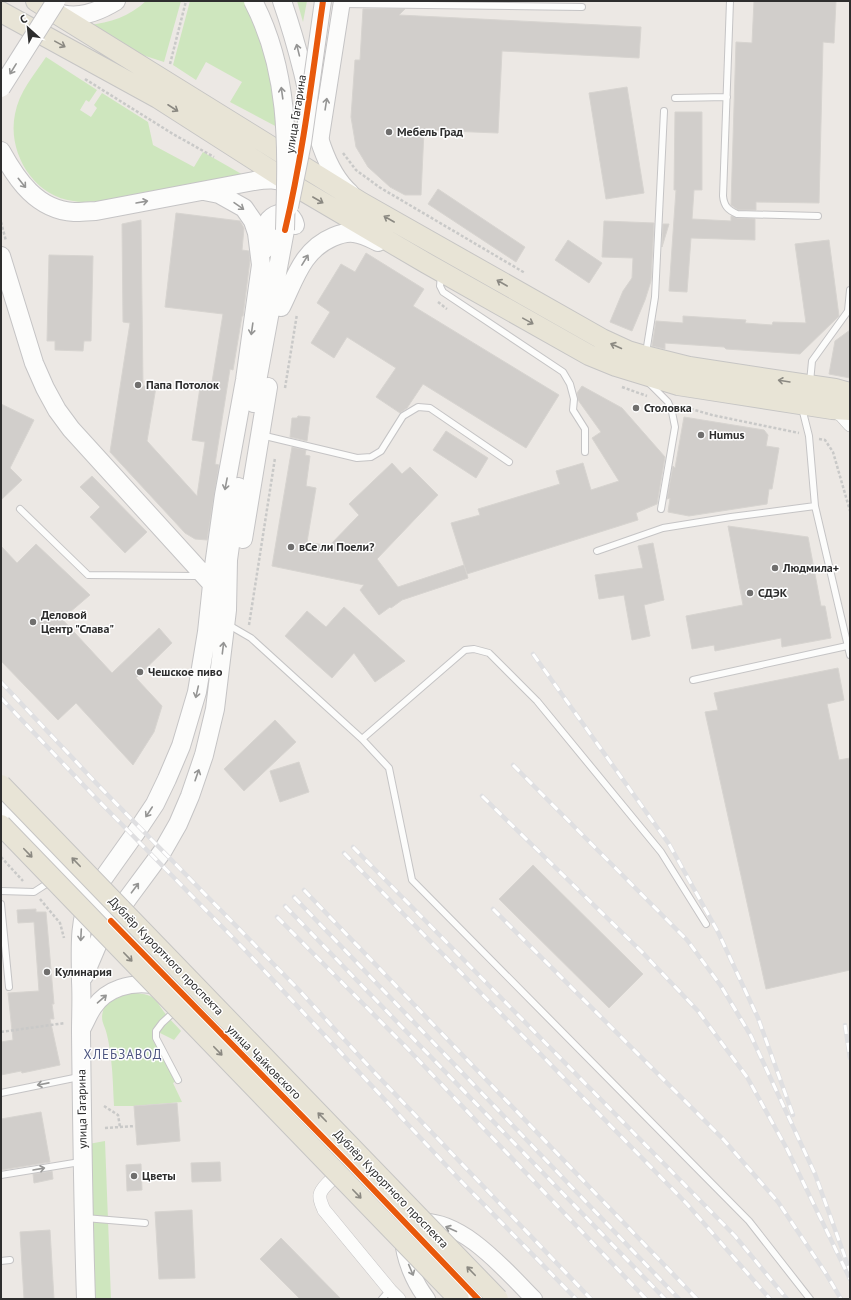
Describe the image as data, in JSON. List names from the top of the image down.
{
  "streets": {
    "main road": ["улица Гагарина", "Дублёр Курортного проспекта", "улица Чайковского"]
  },
  "crossings": [
    ["улица Гагарина", "улица Чайковского"]
  ],
  "one_way": ["улица Гагарина"],
  "districts": ["ХЛЕБЗАВОД"],
  "places": [
    "Мебель Град",
    "Папа Потолок",
    "Столовка",
    "Humus",
    "вСе ли Поели?",
    "Людмила+",
    "СДЭК",
    "Деловой Центр \"Слава\"",
    "Чешское пиво",
    "Кулинария",
    "Цветы"
  ],
  "north": "top left"
}
